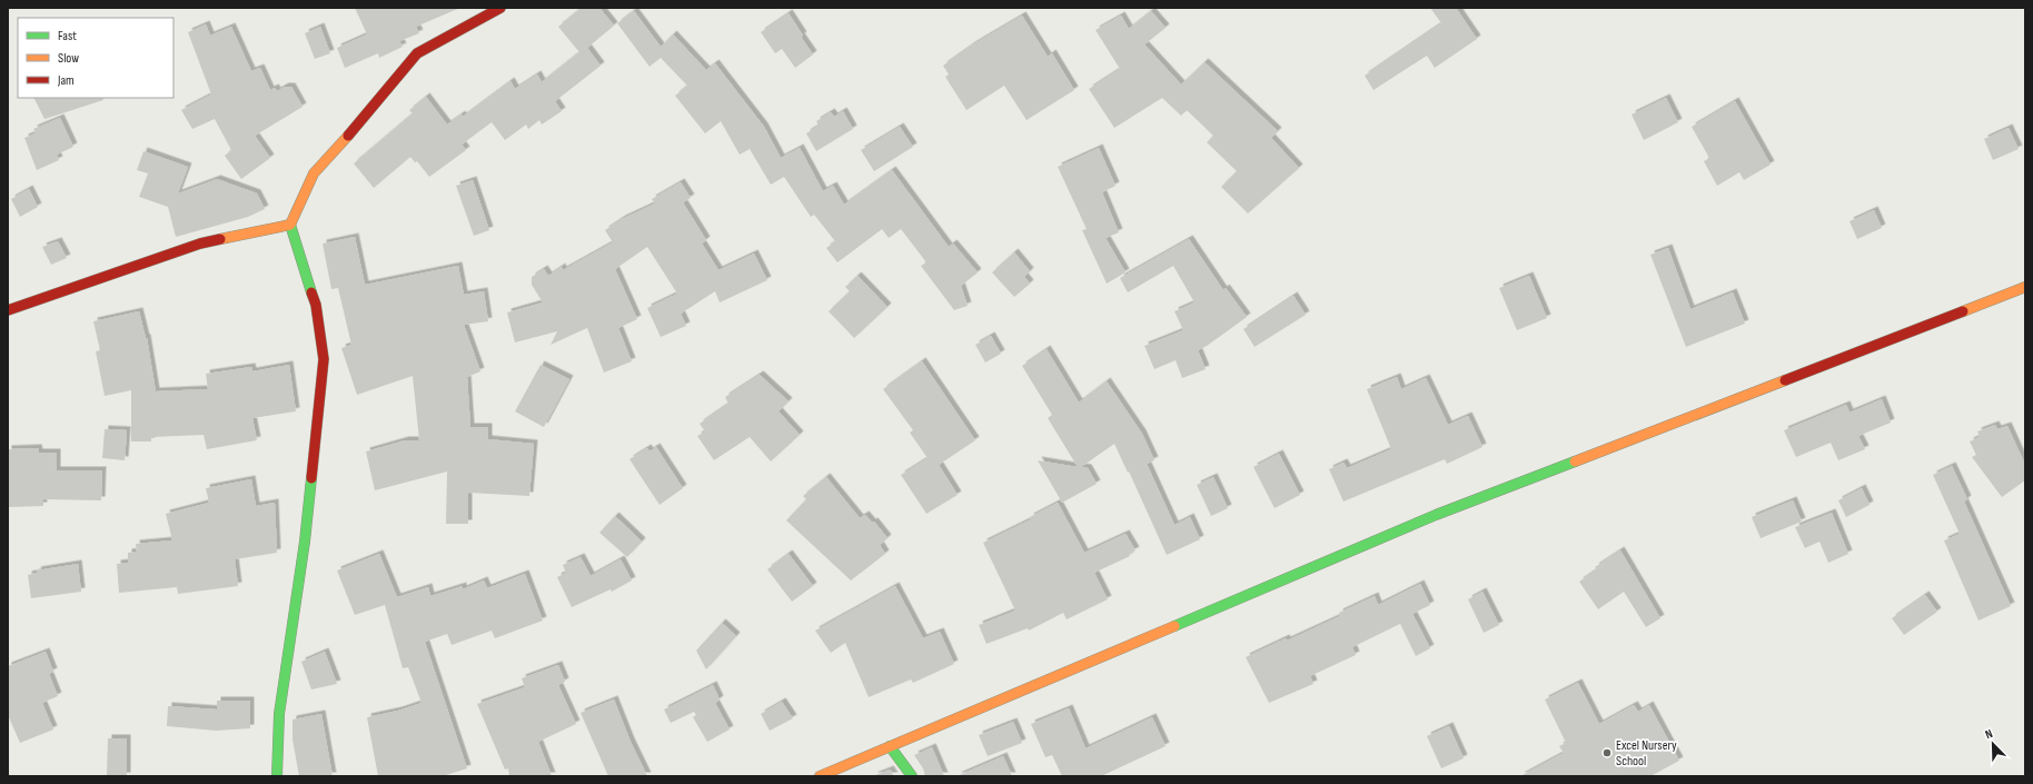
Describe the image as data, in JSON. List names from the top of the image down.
{
  "places": ["Excel Nursery School"],
  "legend": ["Fast", "Slow", "Jam"],
  "north": "top left"
}
